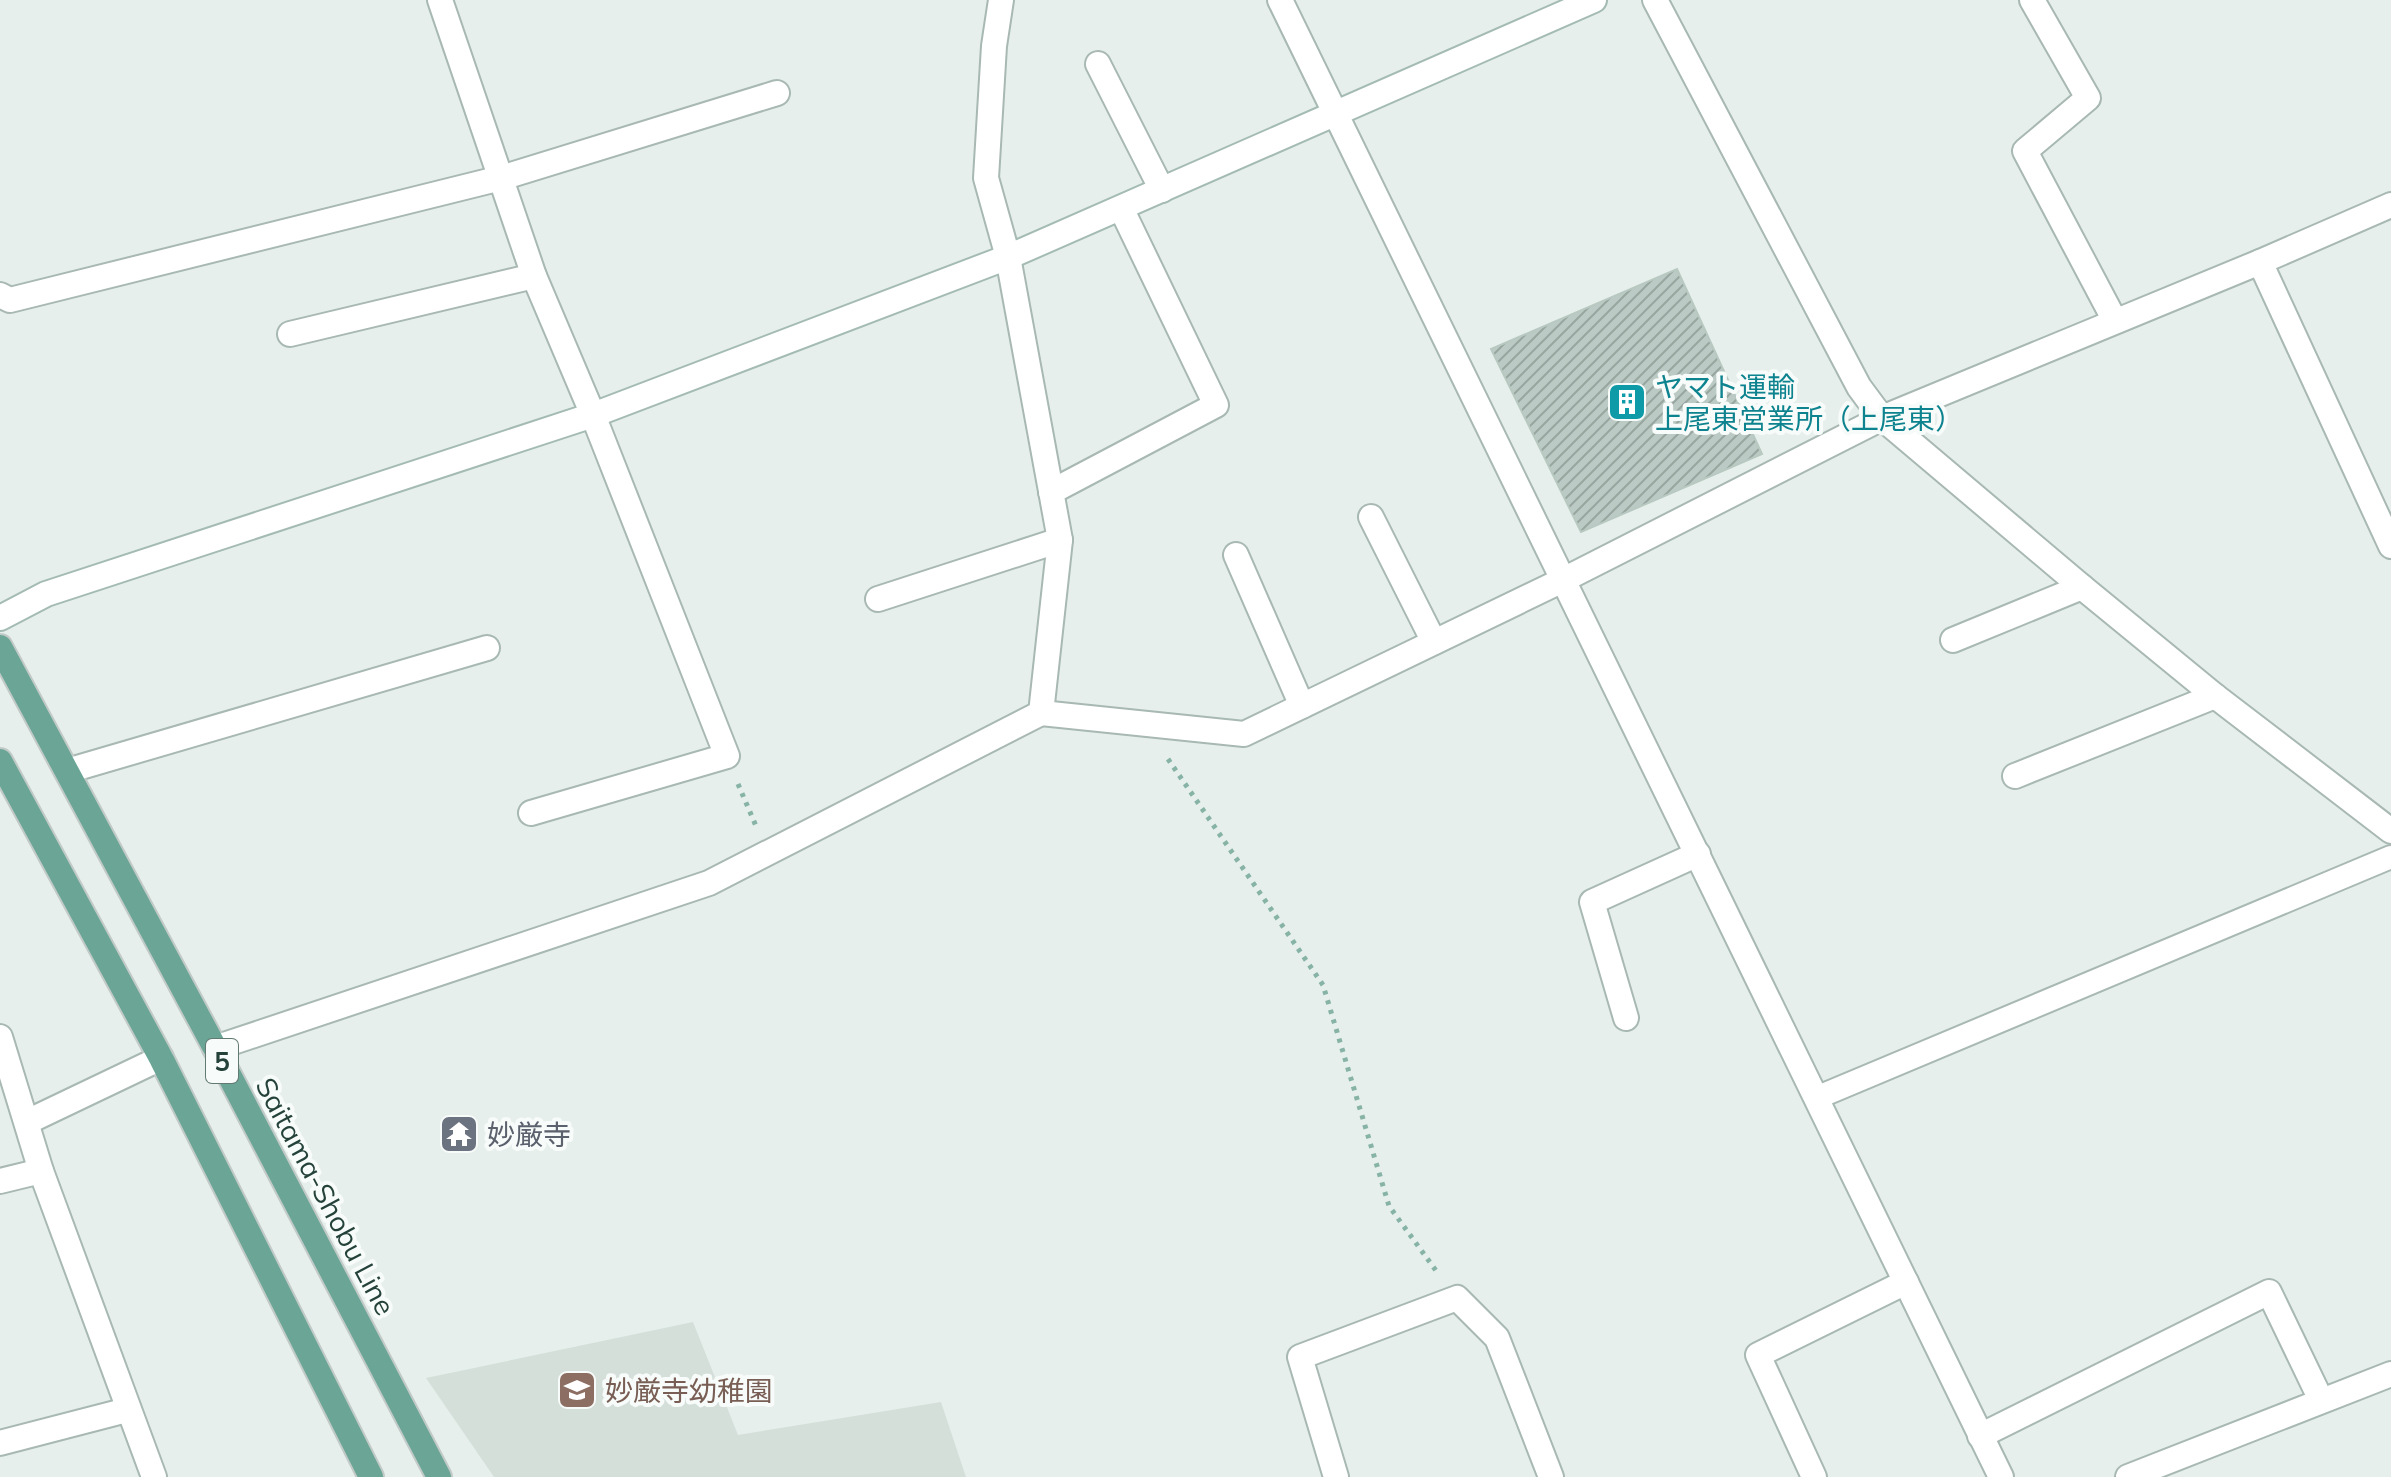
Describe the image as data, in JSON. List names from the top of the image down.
{
  "streets": {
    "main road": ["5", "Saitama-Shobu Line"]
  },
  "places": {
    "building": ["ヤマト運輸 上尾東営業所（上尾東）"],
    "temple": ["妙厳寺"],
    "school or university": ["妙厳寺幼稚園"]
  }
}
